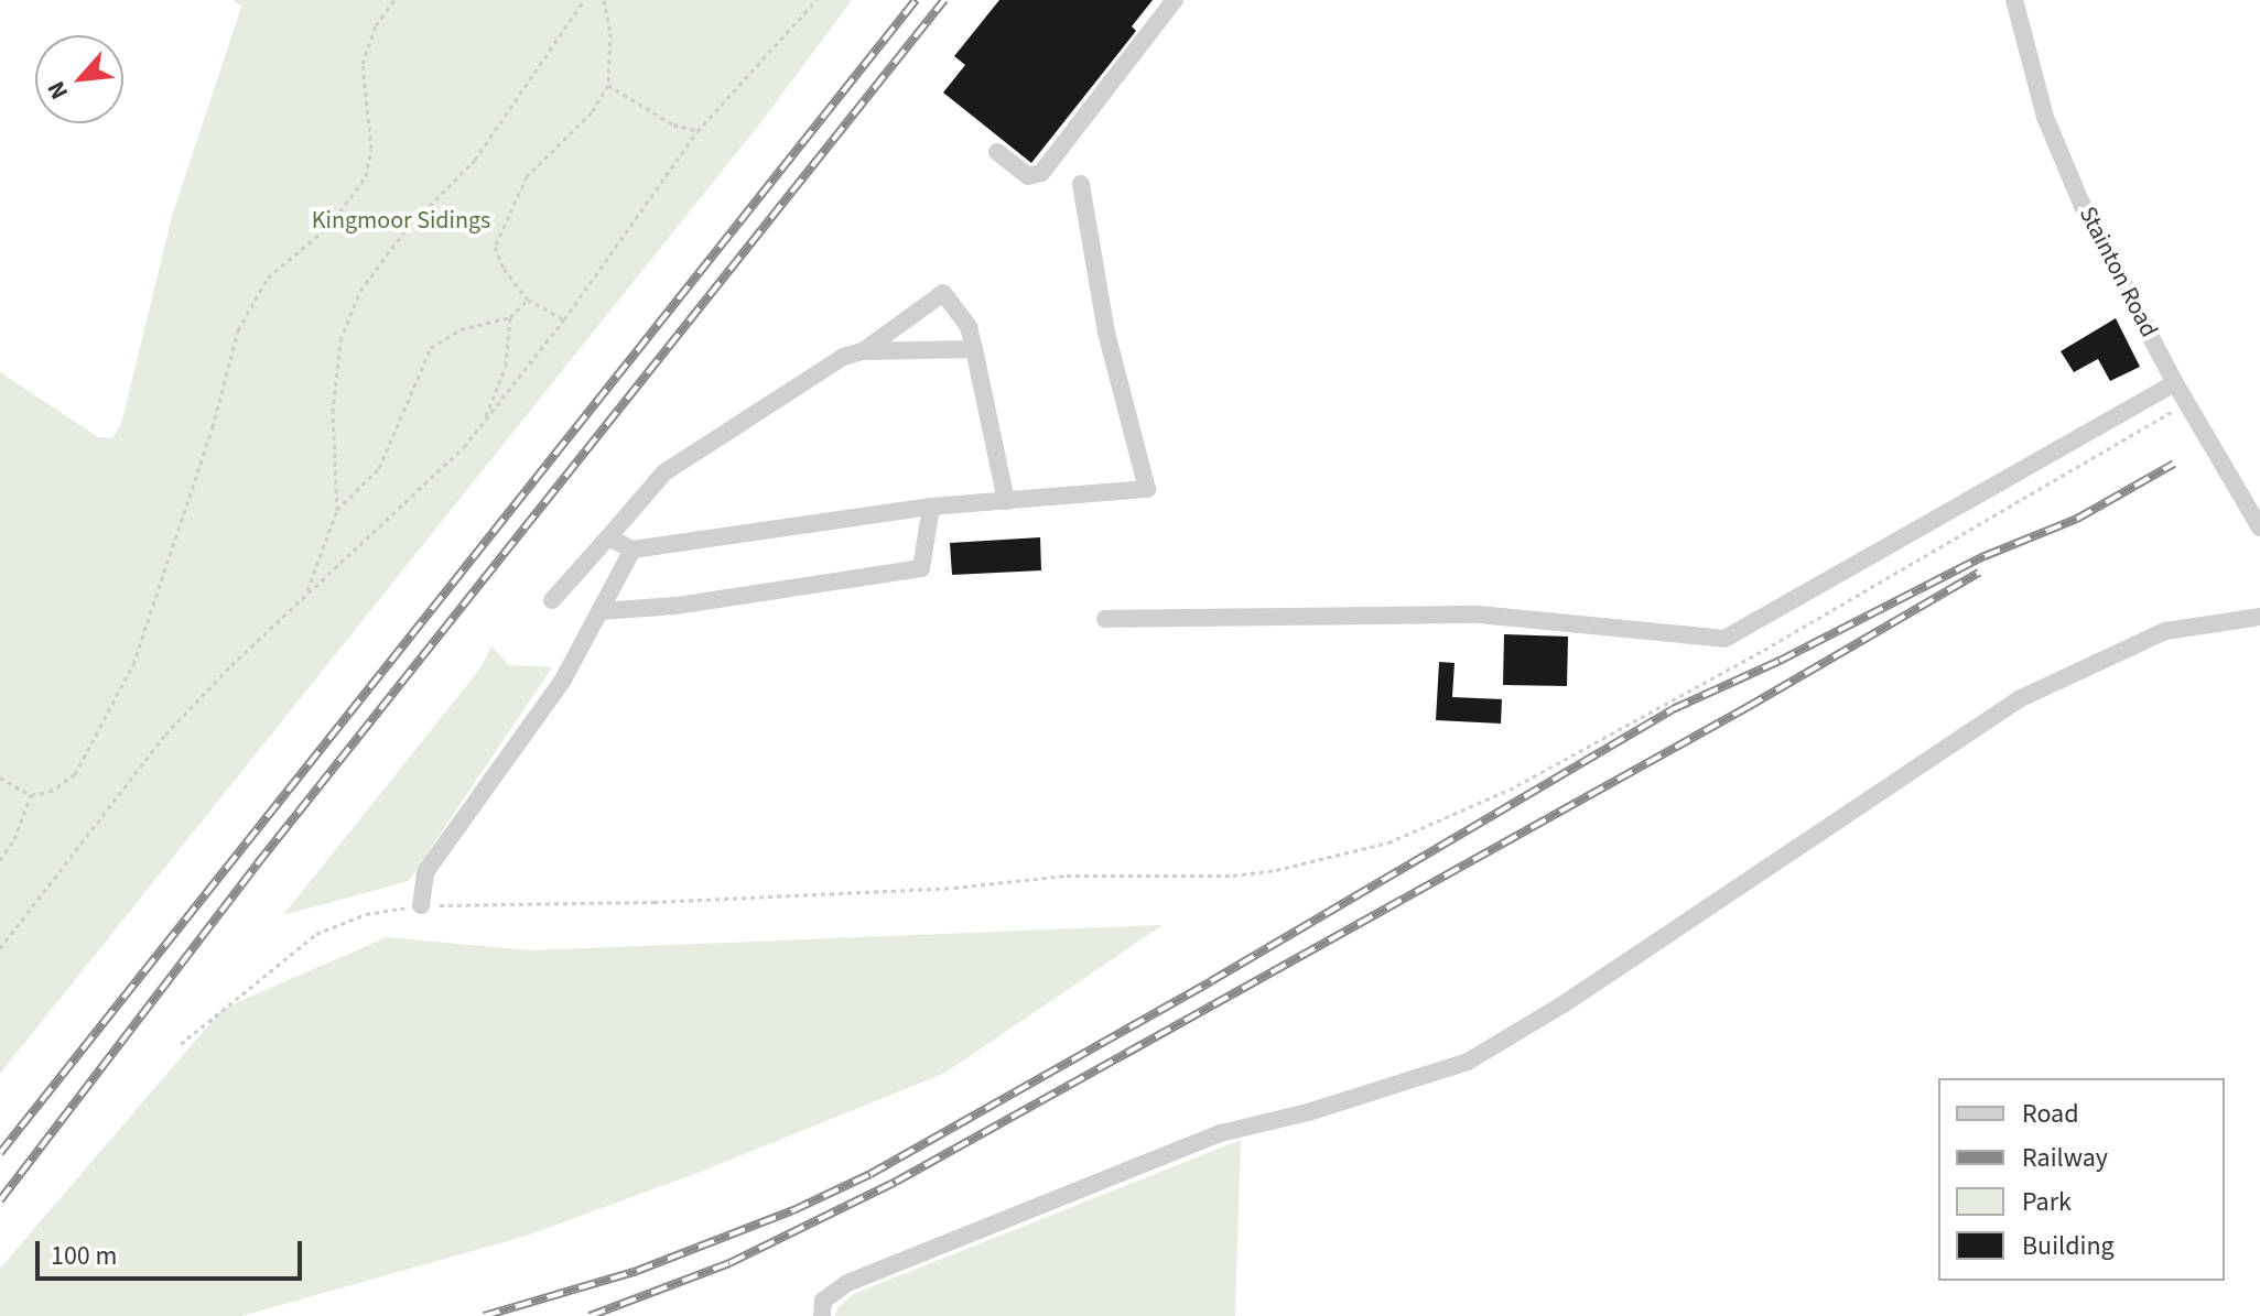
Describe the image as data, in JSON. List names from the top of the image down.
{
  "streets": {
    "street": ["Stainton Road"]
  },
  "parks": ["Kingmoor Sidings"],
  "legend": [
    "Road",
    "Railway",
    "Park",
    "Building"
  ],
  "scale_bar": "100 m",
  "north": "bottom left"
}
